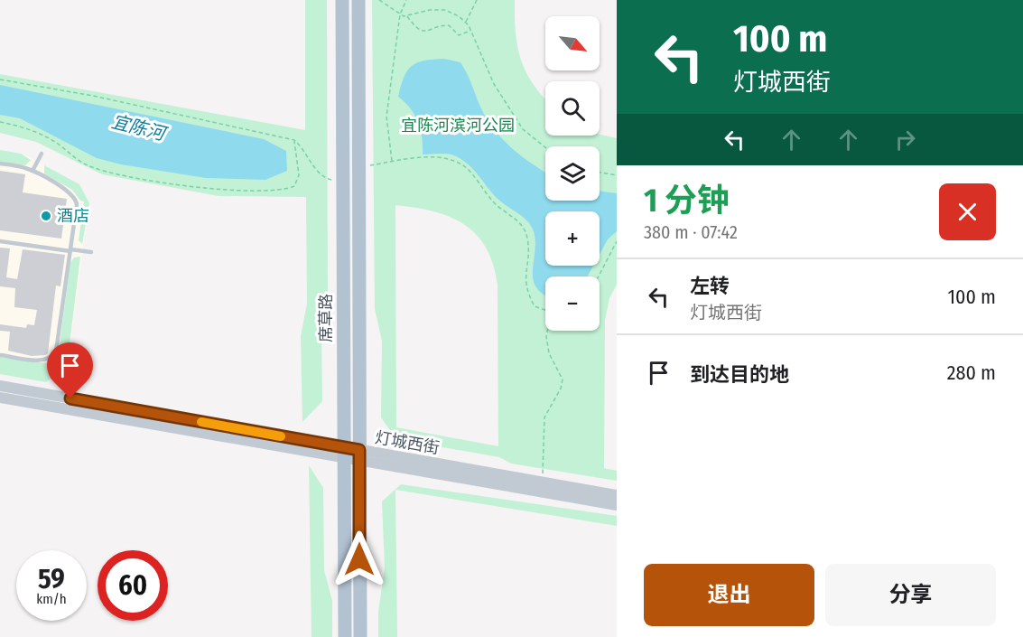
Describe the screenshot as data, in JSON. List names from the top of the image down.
{
  "streets": {
    "main road": ["席草路"],
    "street": ["灯城西街"]
  },
  "crossings": [
    ["席草路", "灯城西街"]
  ],
  "water": ["宜陈河"],
  "parks": ["宜陈河滨河公园"],
  "places": ["酒店"],
  "north": "bottom right",
  "page": {
    "turn": ["100 m", "灯城西街"],
    "map_buttons": ["+", "−"],
    "heading": ["1 分钟", "380 m · 07:42"],
    "list": [
      {
        "name": "左转",
        "note": "灯城西街",
        "value": "100 m"
      },
      {
        "name": "到达目的地",
        "value": "280 m"
      }
    ],
    "speed": "59 km/h",
    "limit": "60",
    "buttons": ["退出", "分享"]
  }
}
